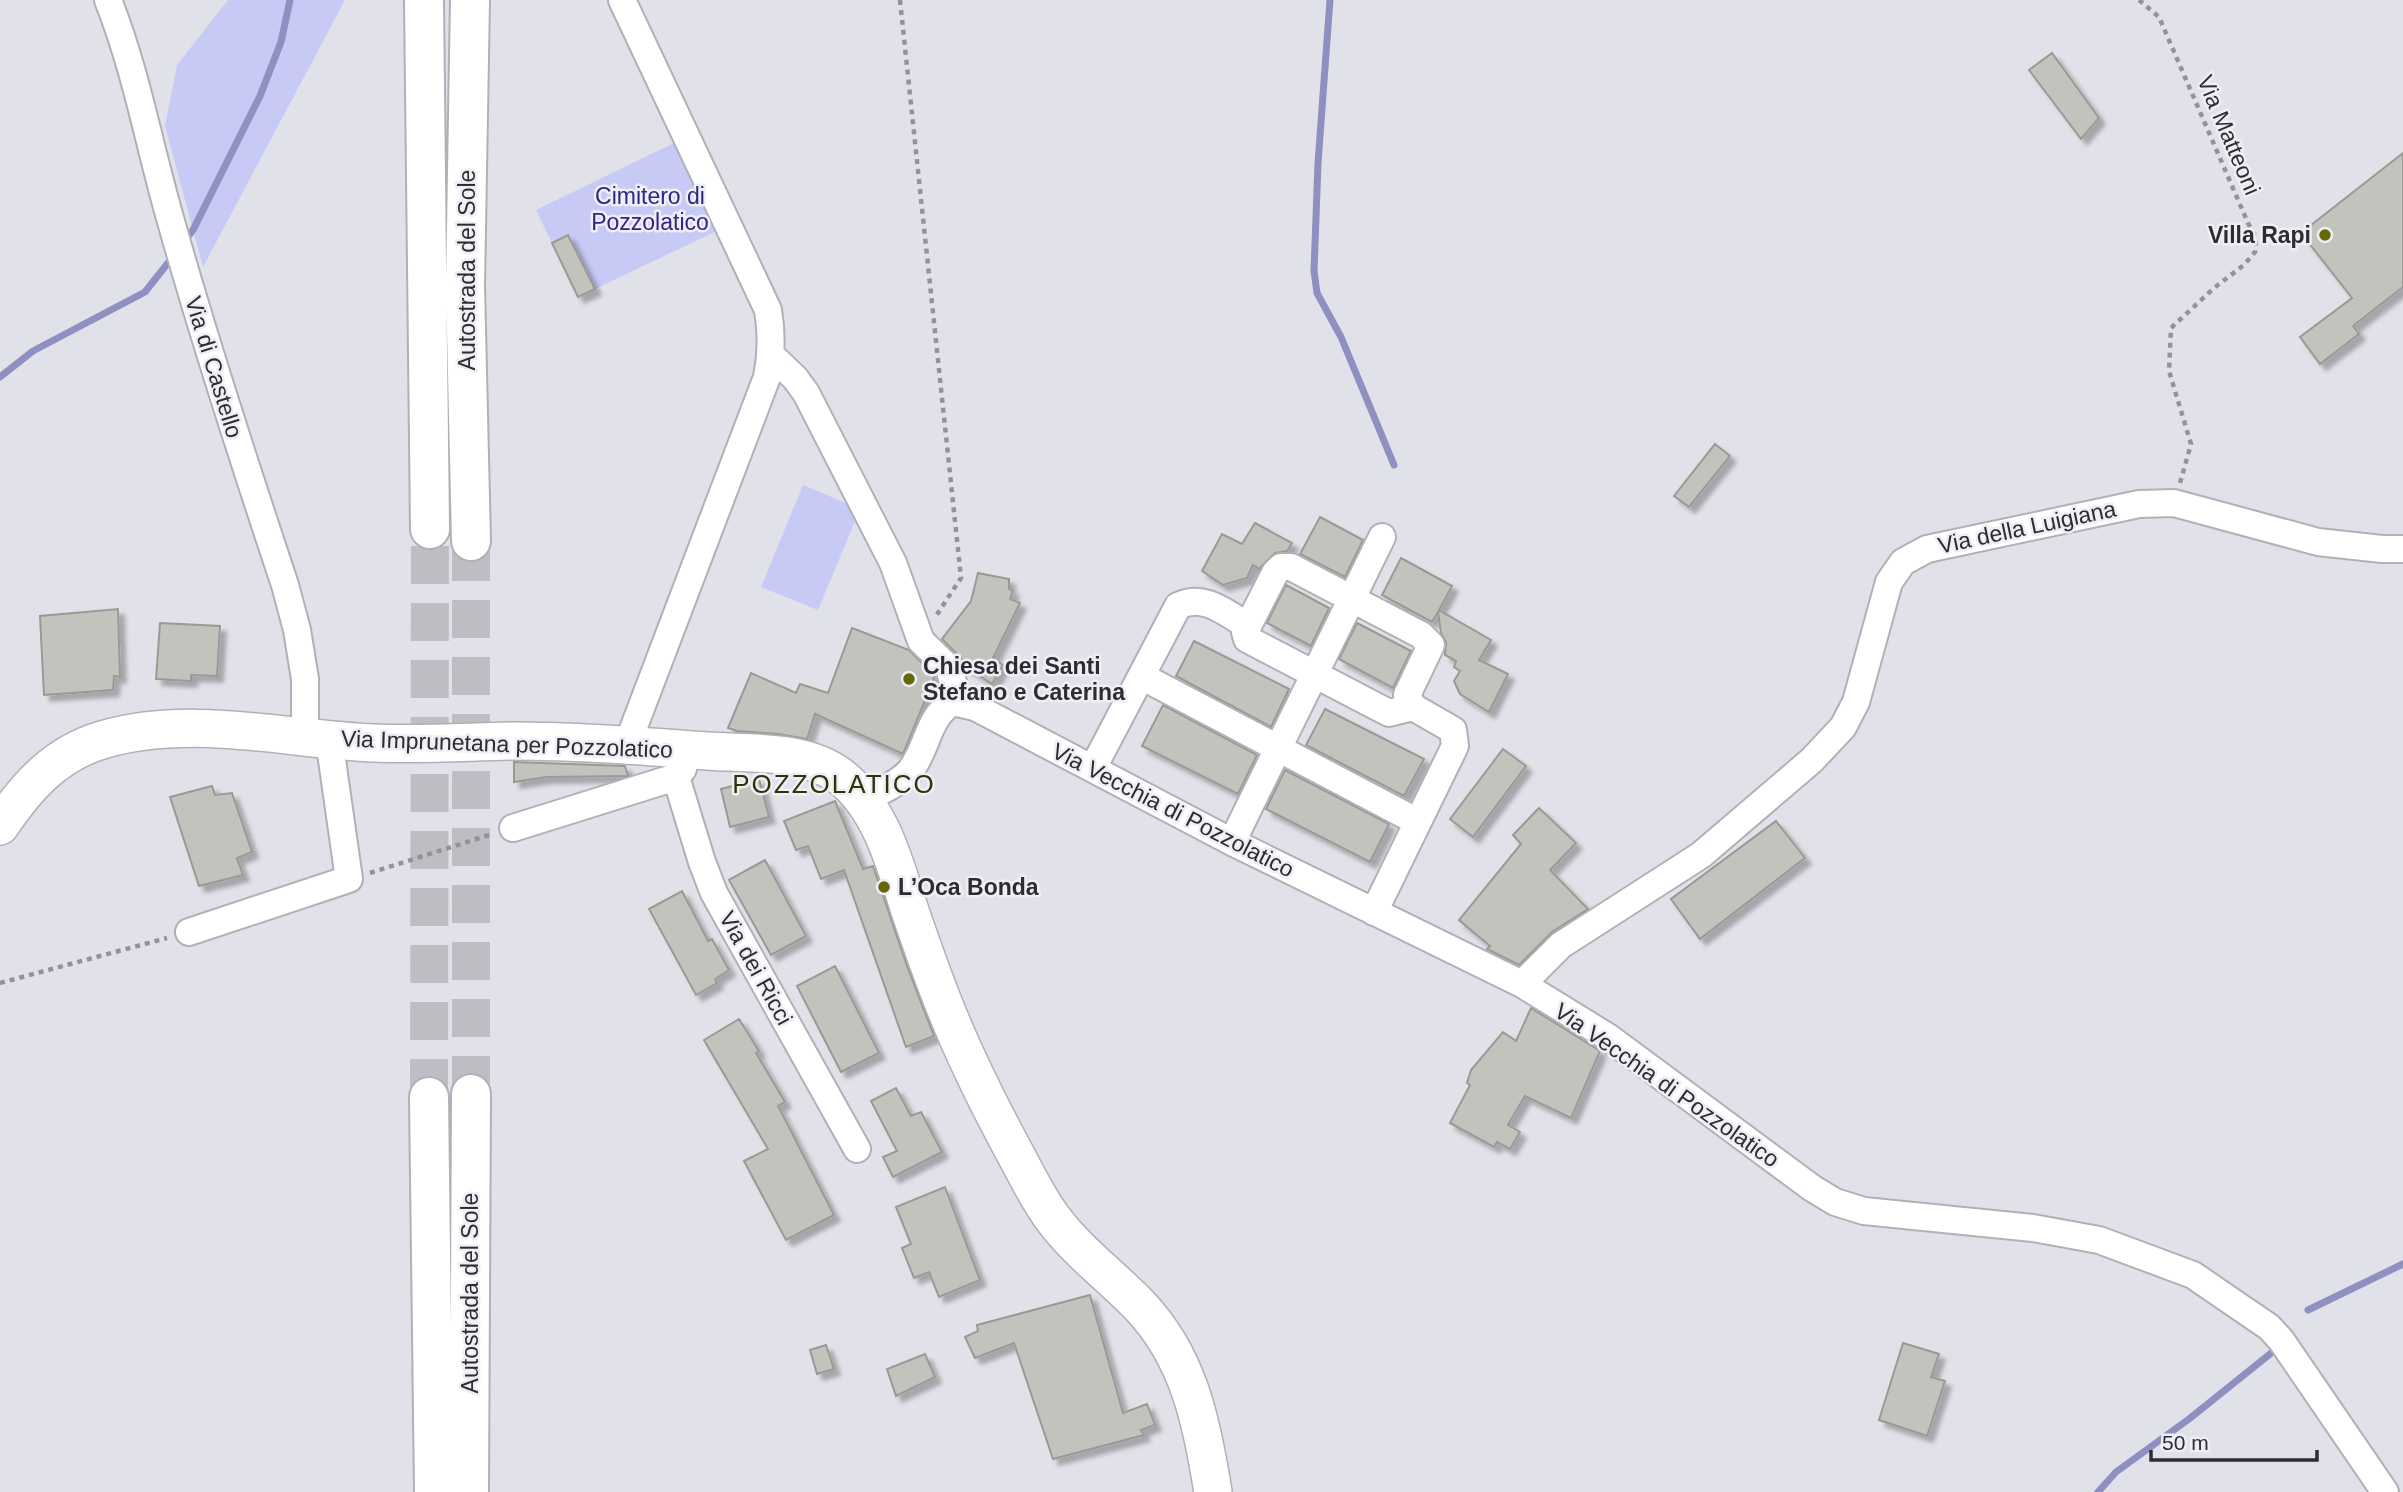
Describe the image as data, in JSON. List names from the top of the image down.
{
  "streets": {
    "highway": ["Autostrada del Sole"],
    "main road": ["Via Imprunetana per Pozzolatico"],
    "street": [
      "Via di Castello",
      "Via della Luigiana",
      "Via Vecchia di Pozzolatico",
      "Via dei Ricci"
    ],
    "path": ["Via Matteoni"]
  },
  "crossings": [
    ["Via Matteoni", "Via della Luigiana"],
    ["Via di Castello", "Via Imprunetana per Pozzolatico"],
    ["Via della Luigiana", "Via Vecchia di Pozzolatico"],
    ["Via Imprunetana per Pozzolatico", "Via dei Ricci"]
  ],
  "districts": ["POZZOLATICO"],
  "parks": ["Cimitero di Pozzolatico"],
  "places": ["Villa Rapi", "Chiesa dei Santi Stefano e Caterina", "L’Oca Bonda"],
  "scale_bar": "50 m"
}
